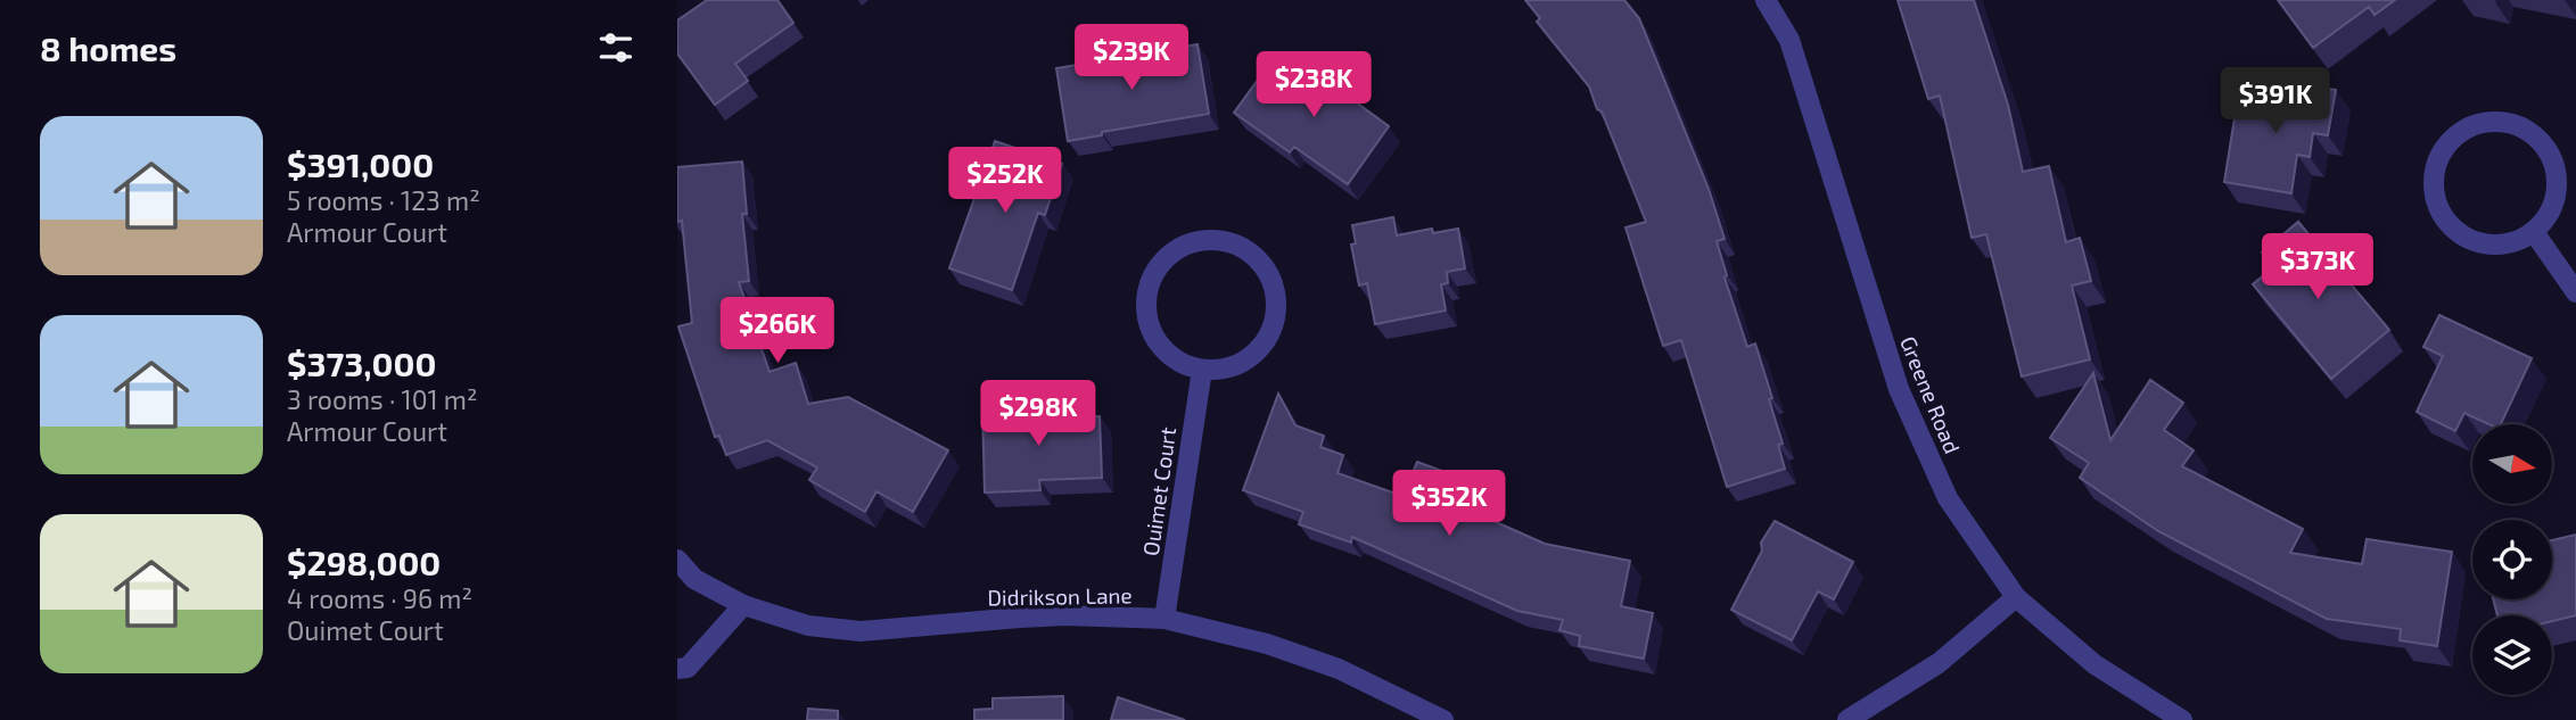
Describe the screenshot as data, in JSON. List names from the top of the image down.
{
  "streets": {
    "street": ["Greene Road", "Ouimet Court", "Didrikson Lane"]
  },
  "crossings": [
    ["Ouimet Court", "Didrikson Lane"]
  ],
  "north": "right",
  "page": {
    "heading": "8 homes",
    "price": [
      "$239K",
      "$238K",
      "$391K",
      "$252K",
      "$373K",
      "$266K",
      "$298K",
      "$352K"
    ],
    "list": [
      {
        "name": "$391,000",
        "note": "5 rooms · 123 m² · Armour Court"
      },
      {
        "name": "$373,000",
        "note": "3 rooms · 101 m² · Armour Court"
      },
      {
        "name": "$298,000",
        "note": "4 rooms · 96 m² · Ouimet Court"
      }
    ]
  }
}
